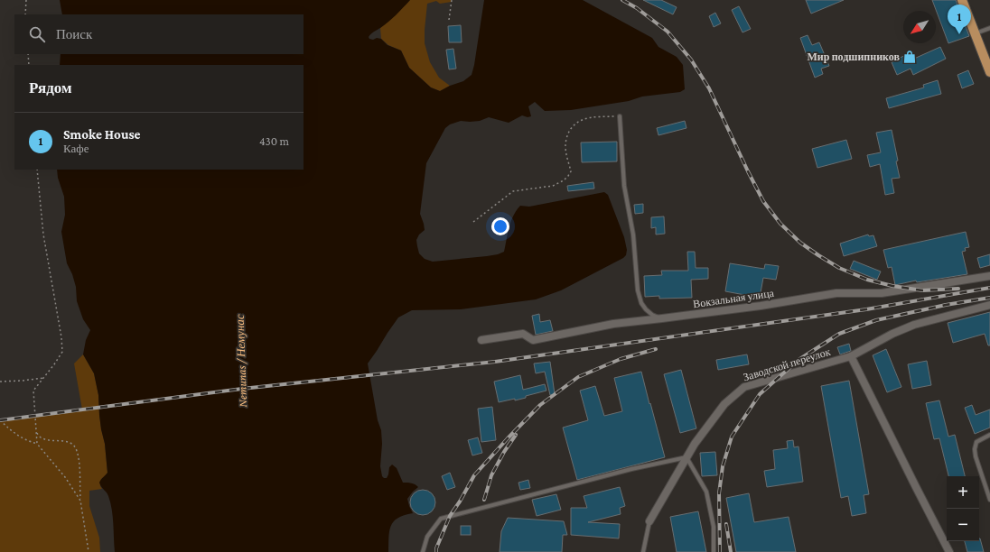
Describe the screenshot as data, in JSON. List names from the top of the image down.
{
  "streets": {
    "street": ["Вокзальная улица", "Заводской переулок"]
  },
  "water": ["Nemunas / Немунас"],
  "places": {
    "shop": ["Мир подшипников"]
  },
  "north": "bottom left",
  "page": {
    "pins": "1",
    "search": "Поиск",
    "heading": "Рядом",
    "list": [
      {
        "mark": "1",
        "name": "Smoke House",
        "note": "Кафе",
        "value": "430 m"
      }
    ],
    "map_buttons": ["+", "−"]
  }
}
